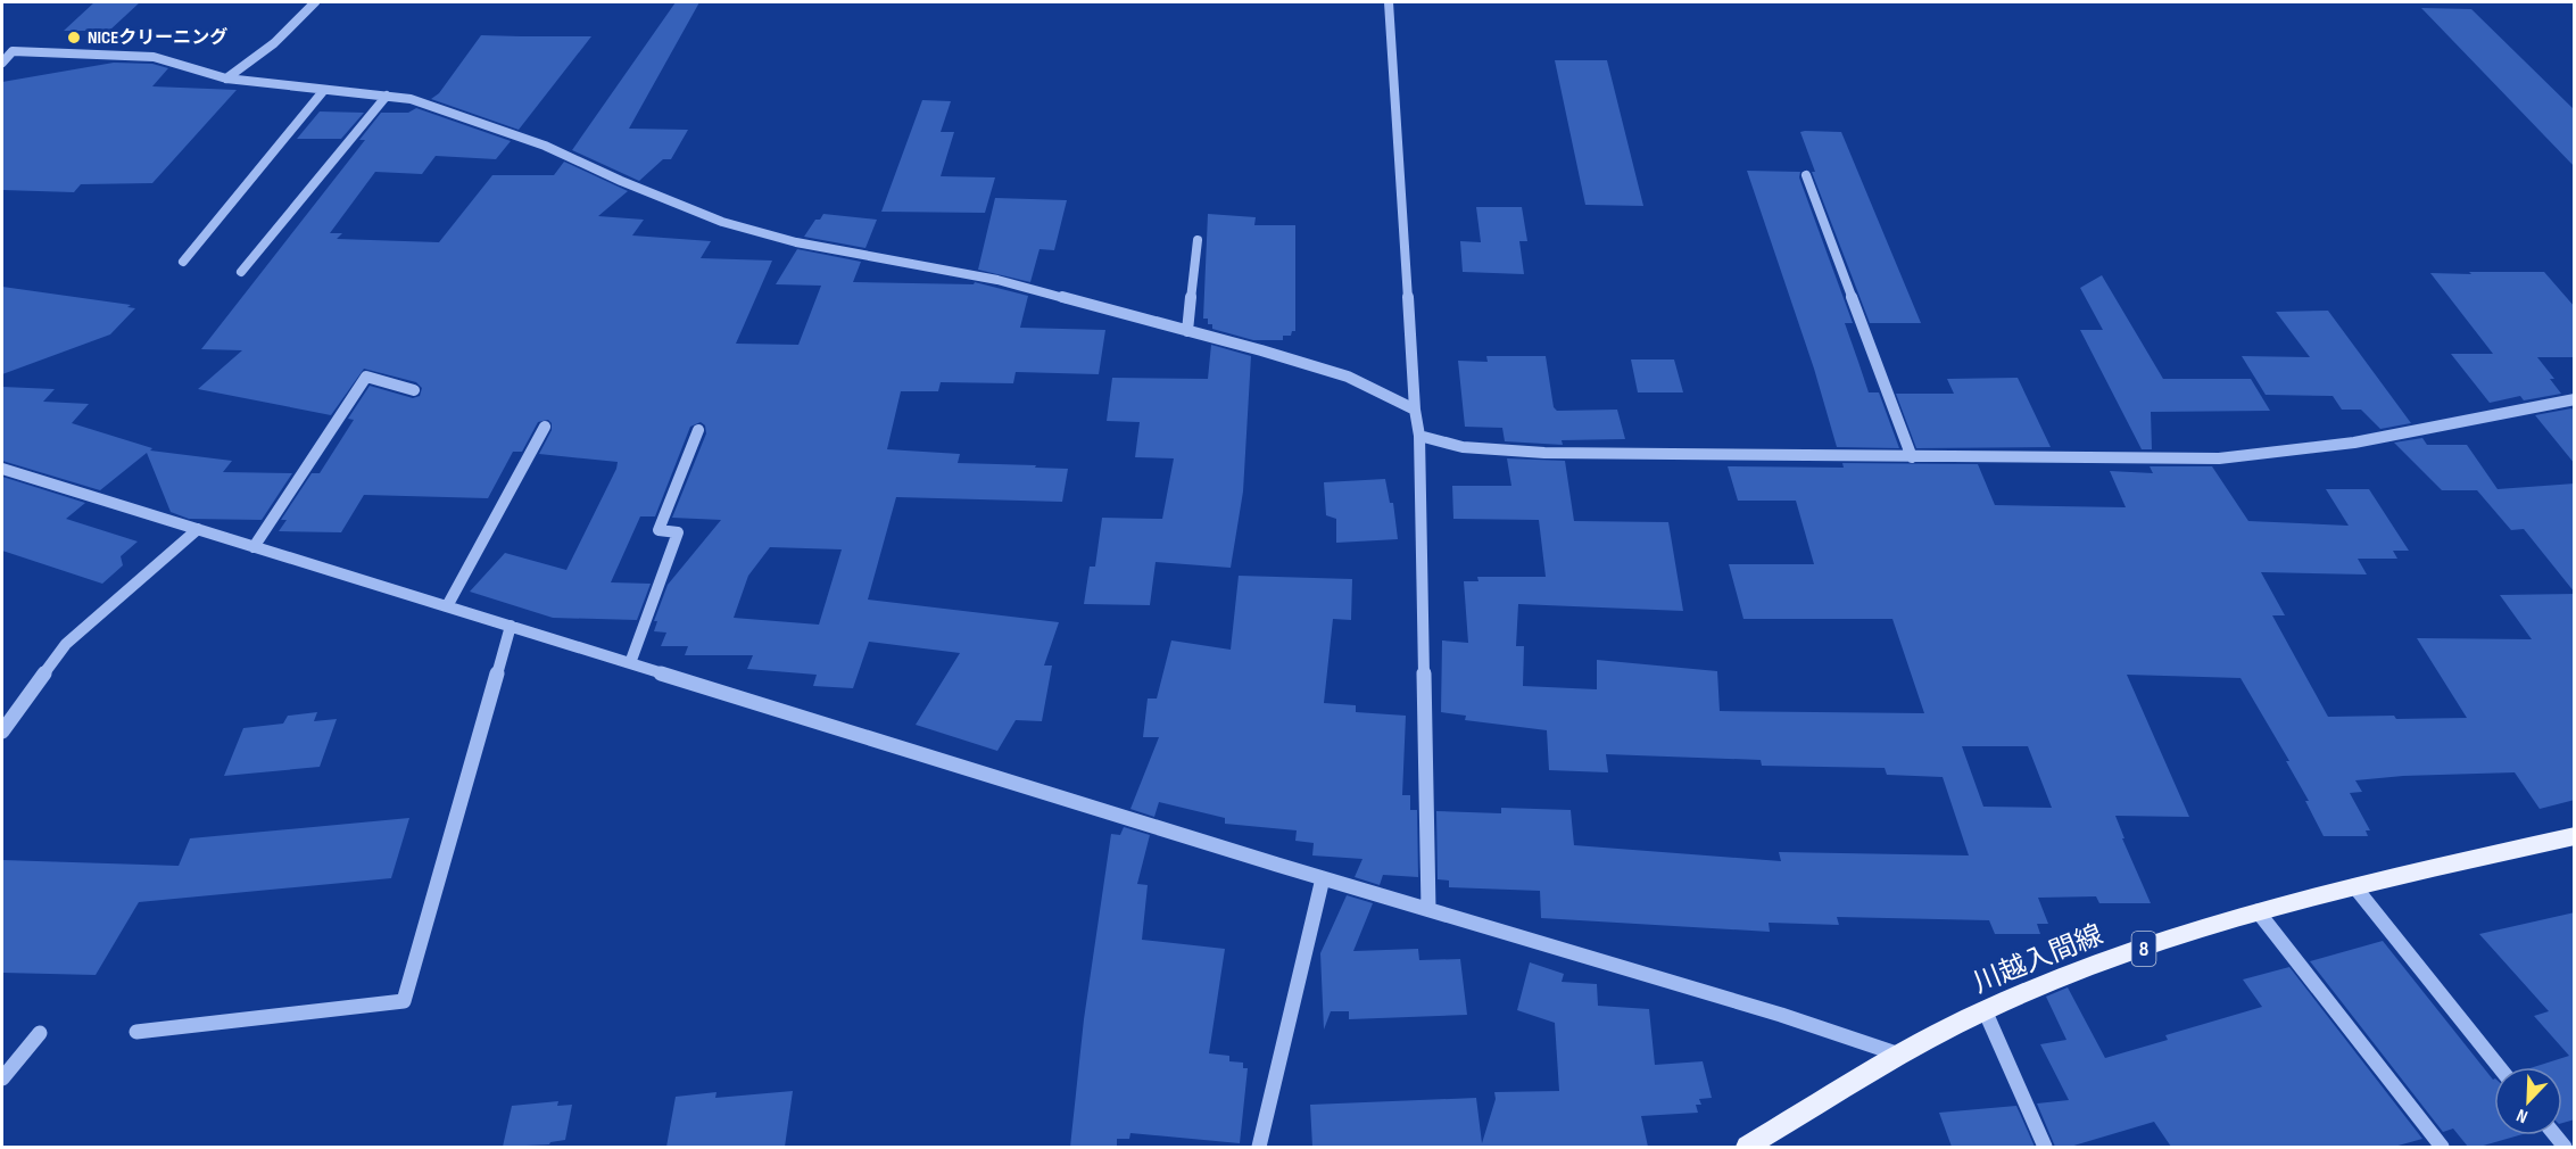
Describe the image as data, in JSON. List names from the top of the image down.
{
  "streets": {
    "main road": ["8", "川越入間線"]
  },
  "places": ["NICEクリーニング"],
  "north": "bottom left"
}
